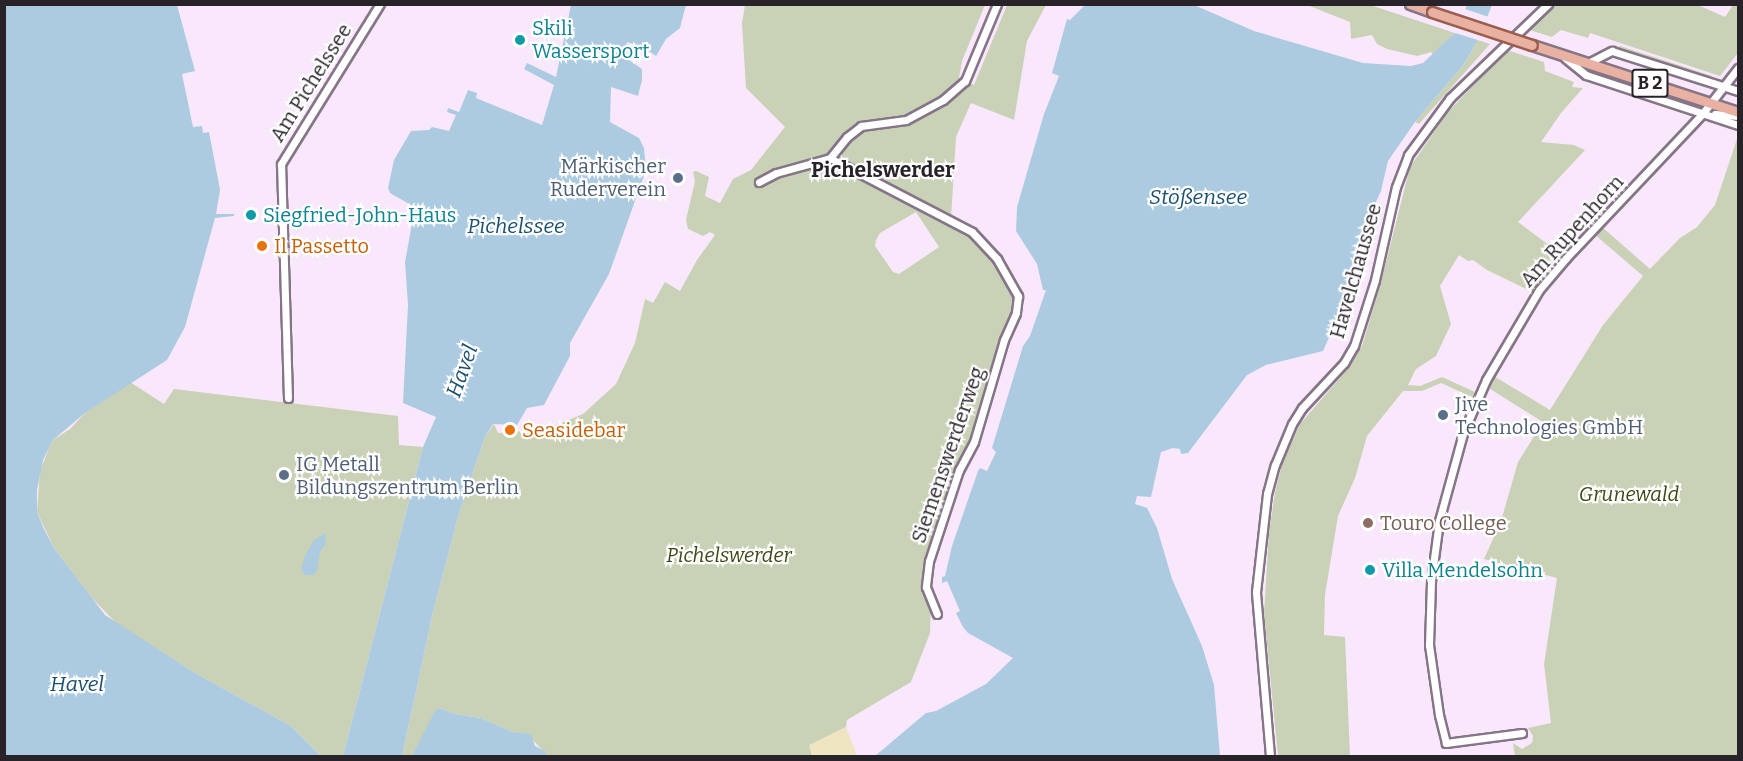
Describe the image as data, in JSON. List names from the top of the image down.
{
  "streets": {
    "main road": ["B 2"],
    "street": [
      "Am Pichelssee",
      "Am Rupenhorn",
      "Havelchaussee",
      "Siemenswerderweg"
    ]
  },
  "crossings": [
    ["B 2", "Am Rupenhorn"]
  ],
  "districts": ["Pichelswerder"],
  "water": ["Stößensee", "Pichelssee", "Havel"],
  "parks": ["Grunewald", "Pichelswerder"],
  "places": [
    "Skili Wassersport",
    "Märkischer Ruderverein",
    "Siegfried-John-Haus",
    "Il Passetto",
    "Jive Technologies GmbH",
    "Seasidebar",
    "IG Metall Bildungszentrum Berlin",
    "Touro College",
    "Villa Mendelsohn"
  ]
}
